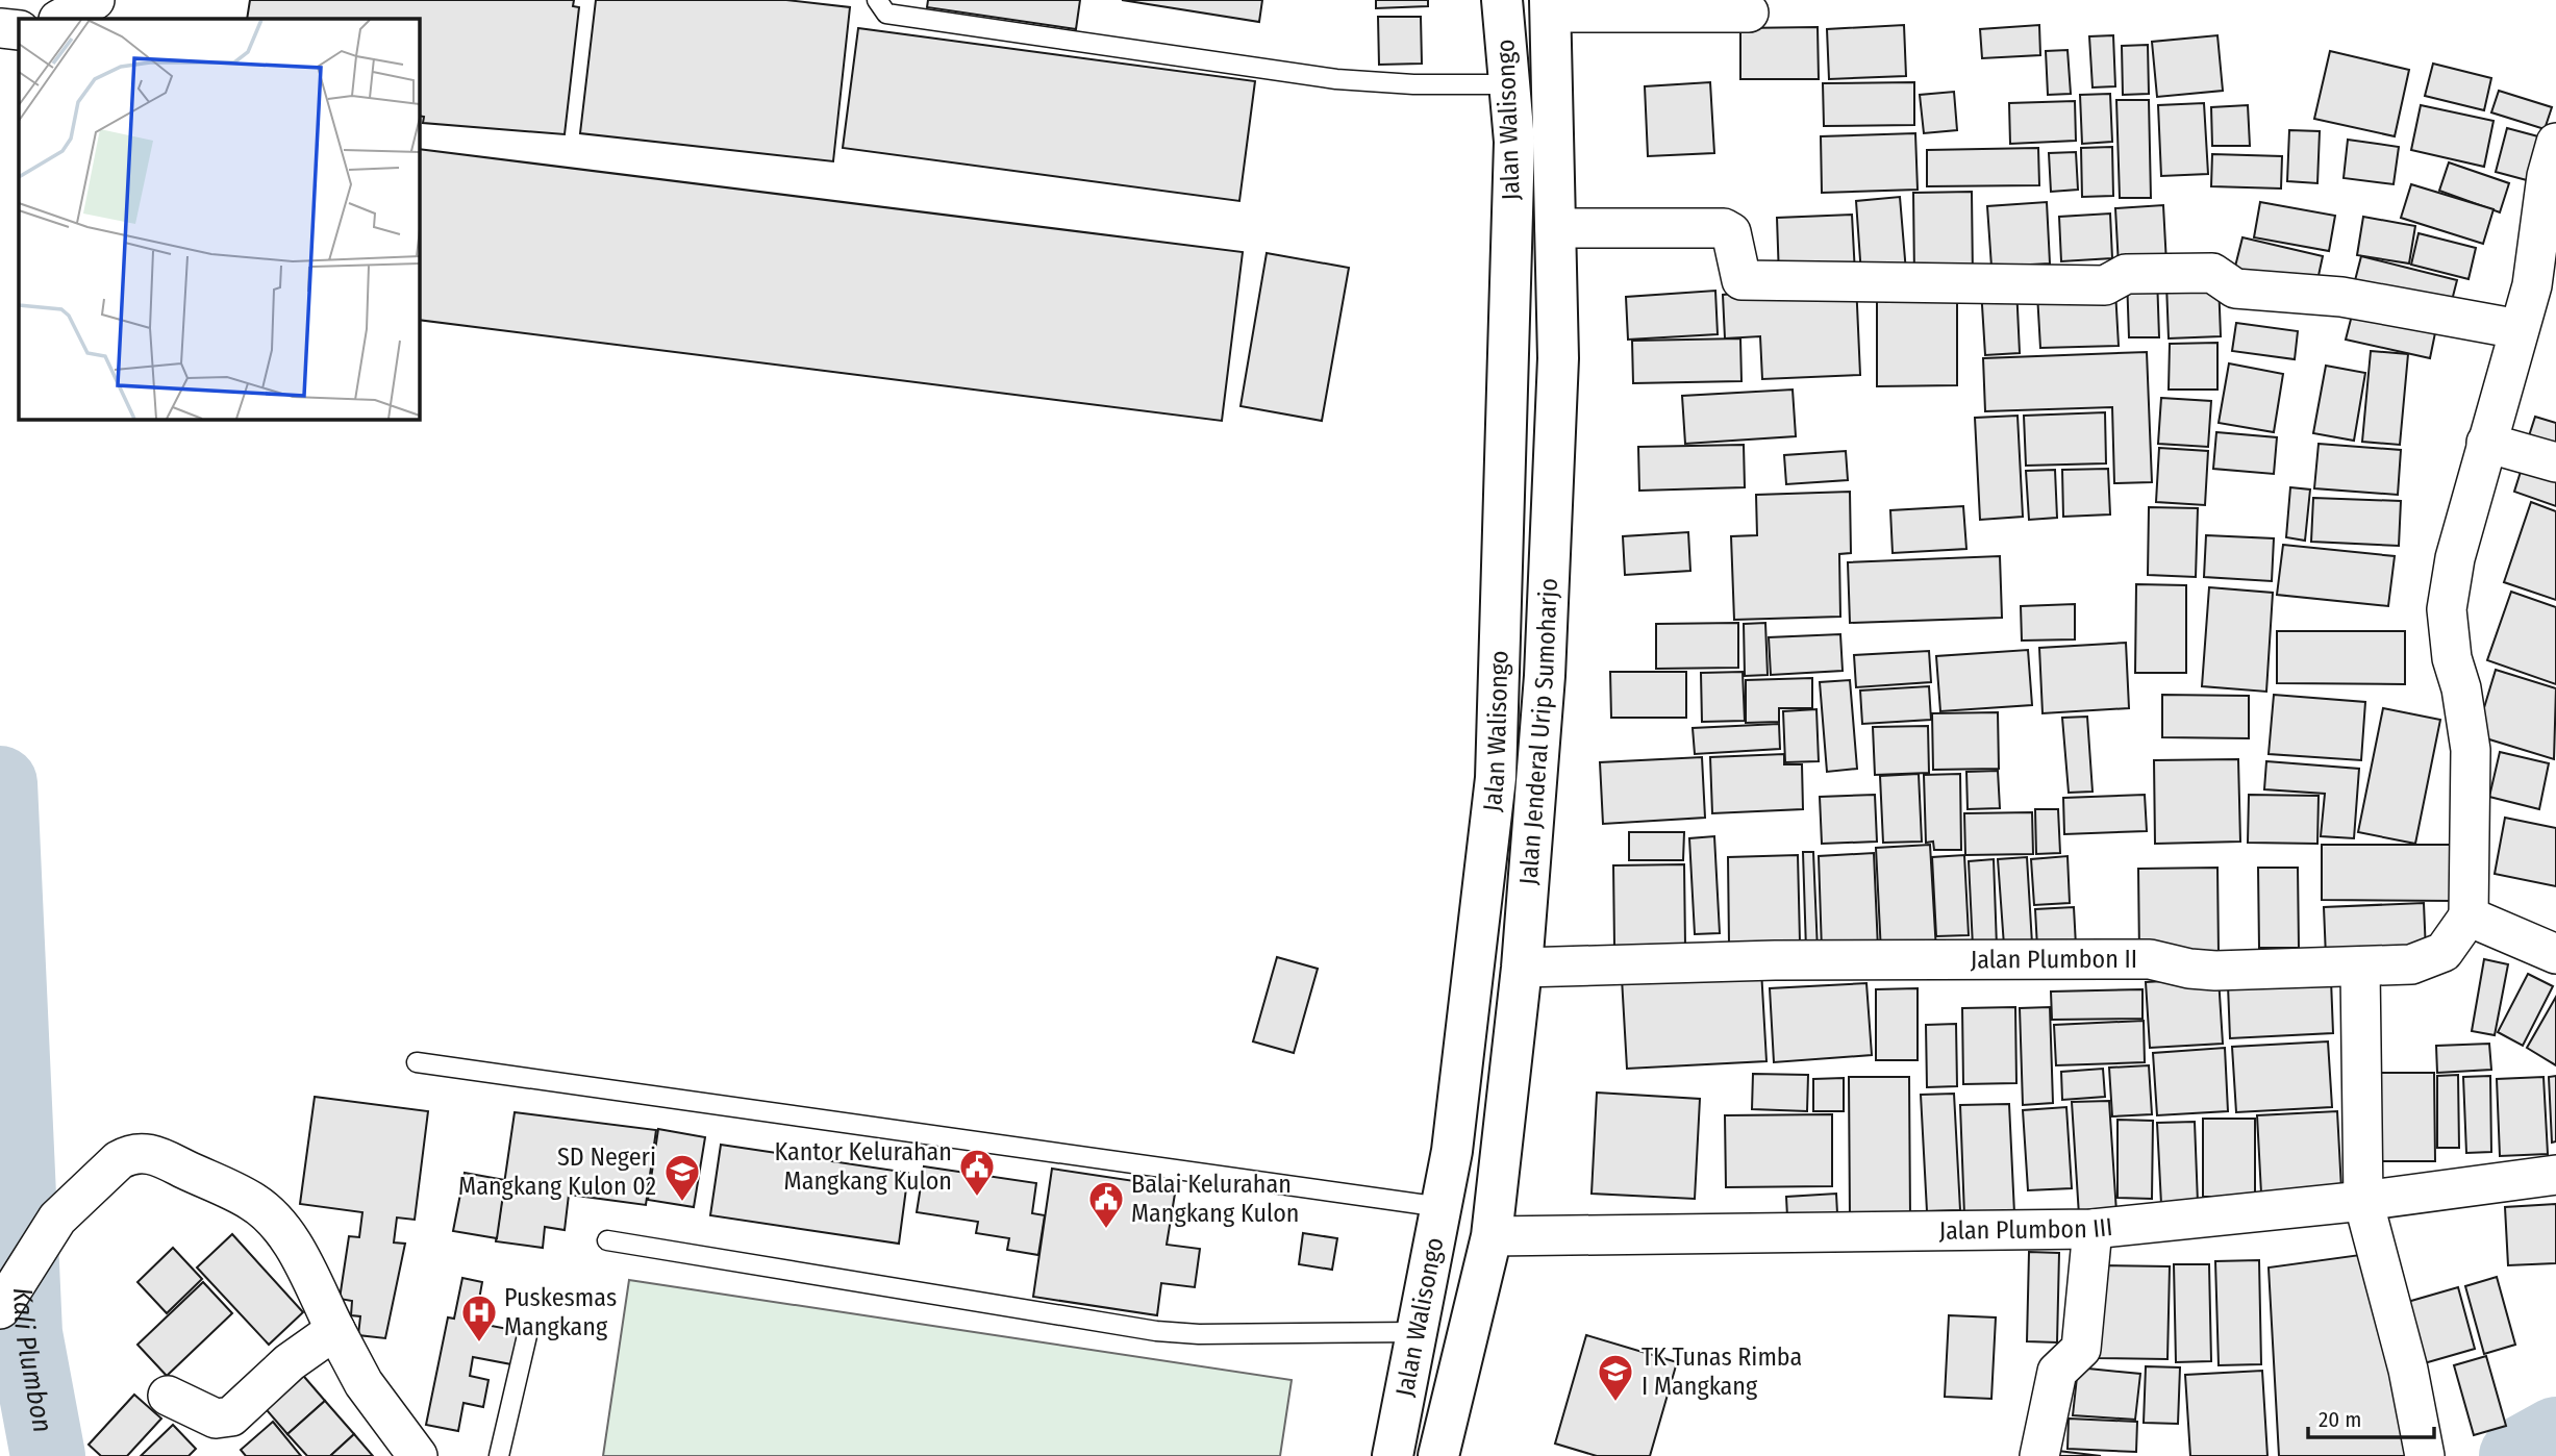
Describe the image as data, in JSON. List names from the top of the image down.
{
  "streets": {
    "highway": ["Jalan Walisongo", "Jalan Jenderal Urip Sumoharjo"],
    "street": ["Jalan Plumbon II", "Jalan Plumbon III"]
  },
  "crossings": [
    ["Jalan Jenderal Urip Sumoharjo", "Jalan Plumbon II"],
    ["Jalan Jenderal Urip Sumoharjo", "Jalan Plumbon III"]
  ],
  "water": ["Kali Plumbon"],
  "places": {
    "public building": ["Kantor Kelurahan Mangkang Kulon", "Balai Kelurahan Mangkang Kulon"],
    "school or university": ["SD Negeri Mangkang Kulon 02", "TK Tunas Rimba I Mangkang"],
    "hospital": ["Puskesmas Mangkang"]
  },
  "scale_bar": "20 m"
}
